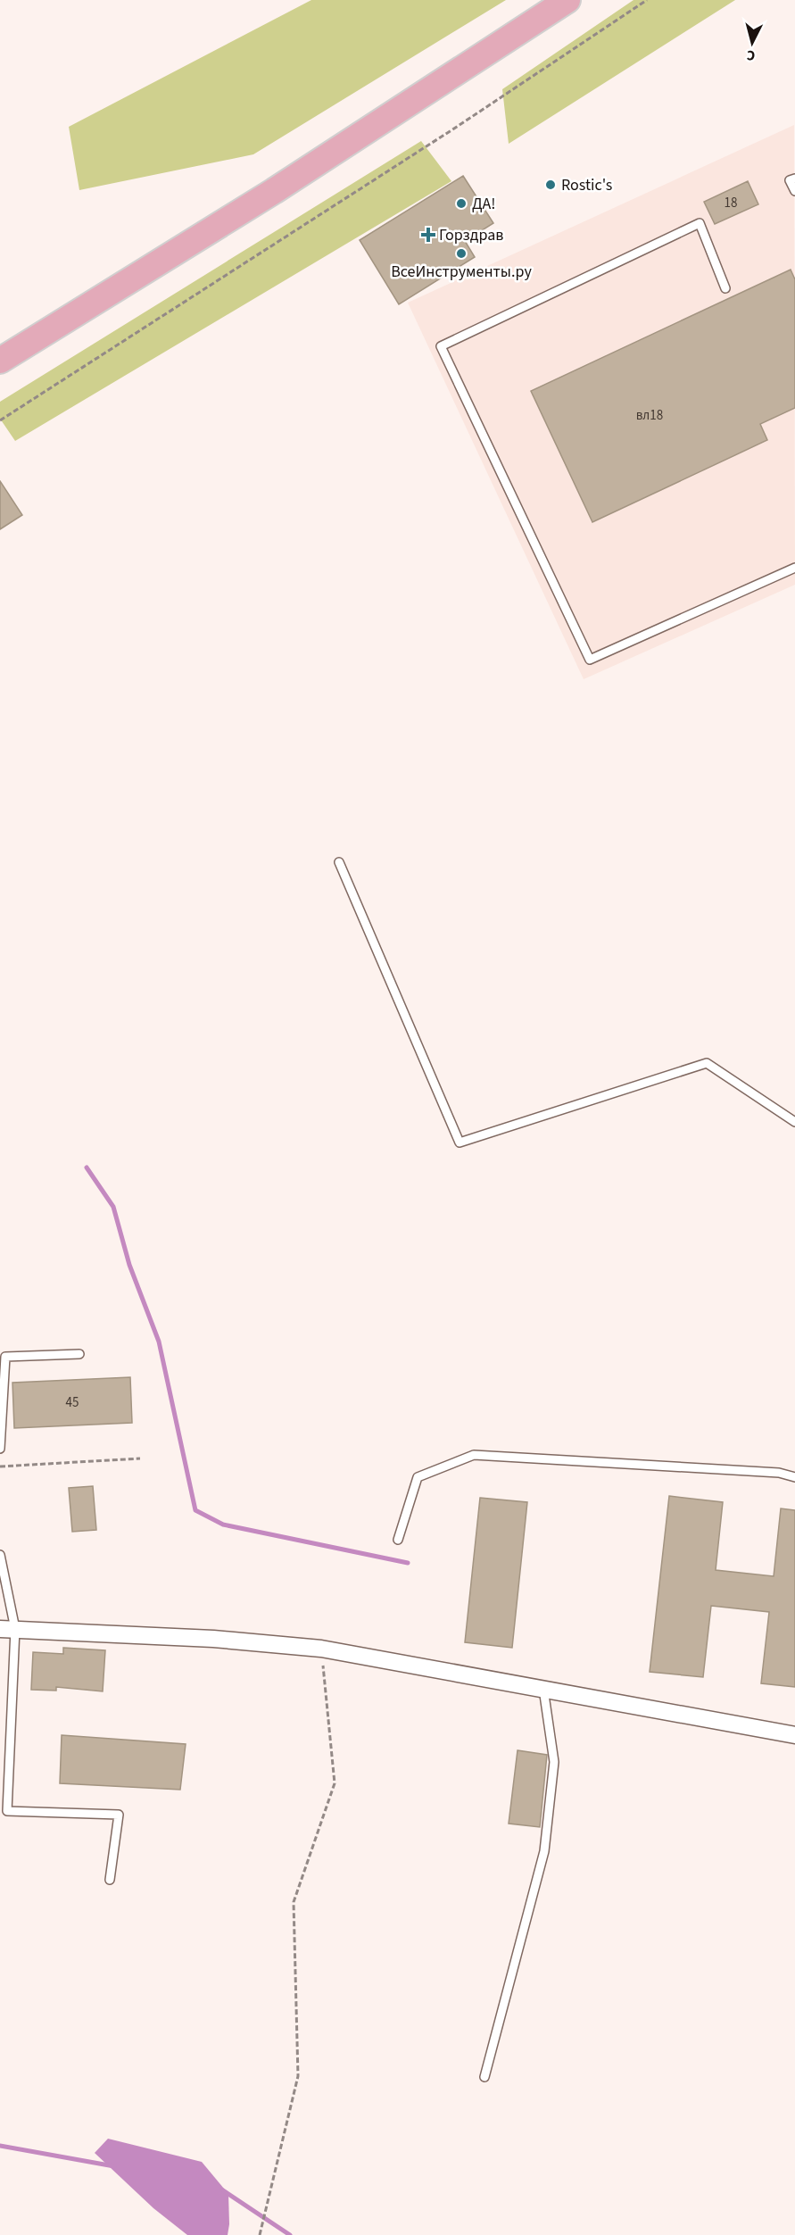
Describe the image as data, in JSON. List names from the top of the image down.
{
  "places": {
    "other": ["Rostic's", "ДА!", "ВсеИнструменты.ру"],
    "health": ["Горздрав"]
  },
  "house_numbers": ["18", "вл18", "45"],
  "north": "bottom"
}
